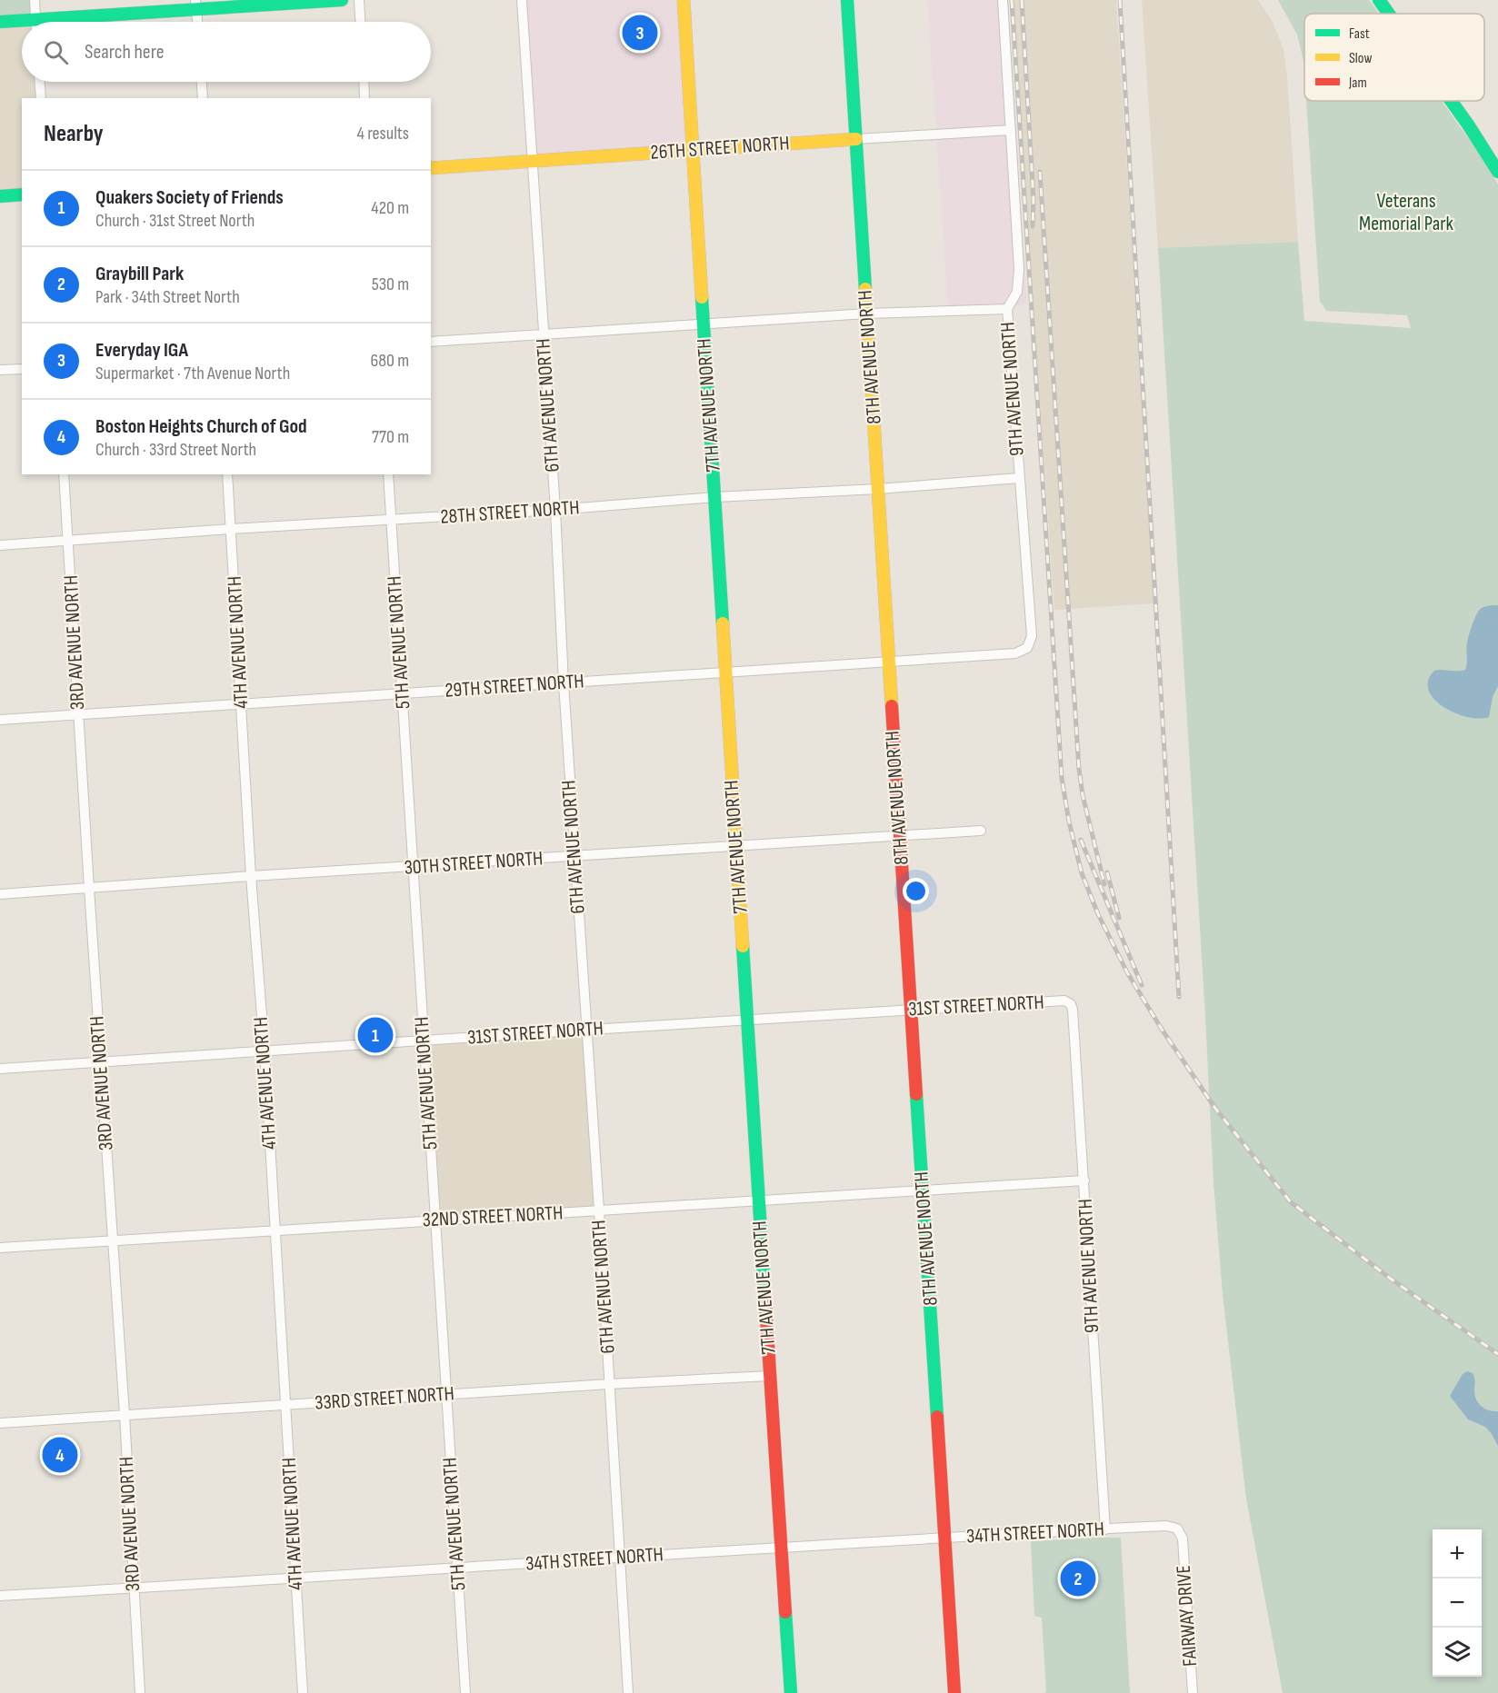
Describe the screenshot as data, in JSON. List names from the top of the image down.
{
  "streets": {
    "street": [
      "26TH STREET NORTH",
      "8TH AVENUE NORTH",
      "9TH AVENUE NORTH",
      "6TH AVENUE NORTH",
      "7TH AVENUE NORTH",
      "28TH STREET NORTH",
      "3RD AVENUE NORTH",
      "4TH AVENUE NORTH",
      "5TH AVENUE NORTH",
      "29TH STREET NORTH",
      "30TH STREET NORTH",
      "31ST STREET NORTH",
      "32ND STREET NORTH",
      "33RD STREET NORTH",
      "34TH STREET NORTH",
      "FAIRWAY DRIVE"
    ]
  },
  "crossings": [
    ["26TH STREET NORTH", "8TH AVENUE NORTH"],
    ["26TH STREET NORTH", "9TH AVENUE NORTH"],
    ["26TH STREET NORTH", "6TH AVENUE NORTH"],
    ["26TH STREET NORTH", "7TH AVENUE NORTH"],
    ["8TH AVENUE NORTH", "28TH STREET NORTH"],
    ["8TH AVENUE NORTH", "29TH STREET NORTH"],
    ["8TH AVENUE NORTH", "30TH STREET NORTH"],
    ["8TH AVENUE NORTH", "31ST STREET NORTH"],
    ["8TH AVENUE NORTH", "32ND STREET NORTH"],
    ["8TH AVENUE NORTH", "34TH STREET NORTH"],
    ["9TH AVENUE NORTH", "28TH STREET NORTH"],
    ["9TH AVENUE NORTH", "29TH STREET NORTH"],
    ["9TH AVENUE NORTH", "31ST STREET NORTH"],
    ["9TH AVENUE NORTH", "32ND STREET NORTH"],
    ["9TH AVENUE NORTH", "34TH STREET NORTH"],
    ["6TH AVENUE NORTH", "28TH STREET NORTH"],
    ["6TH AVENUE NORTH", "29TH STREET NORTH"],
    ["6TH AVENUE NORTH", "30TH STREET NORTH"],
    ["6TH AVENUE NORTH", "31ST STREET NORTH"],
    ["6TH AVENUE NORTH", "32ND STREET NORTH"],
    ["6TH AVENUE NORTH", "33RD STREET NORTH"],
    ["6TH AVENUE NORTH", "34TH STREET NORTH"],
    ["7TH AVENUE NORTH", "28TH STREET NORTH"],
    ["7TH AVENUE NORTH", "29TH STREET NORTH"],
    ["7TH AVENUE NORTH", "30TH STREET NORTH"],
    ["7TH AVENUE NORTH", "31ST STREET NORTH"],
    ["7TH AVENUE NORTH", "32ND STREET NORTH"],
    ["7TH AVENUE NORTH", "33RD STREET NORTH"],
    ["7TH AVENUE NORTH", "34TH STREET NORTH"],
    ["28TH STREET NORTH", "3RD AVENUE NORTH"],
    ["28TH STREET NORTH", "4TH AVENUE NORTH"],
    ["28TH STREET NORTH", "5TH AVENUE NORTH"],
    ["3RD AVENUE NORTH", "29TH STREET NORTH"],
    ["3RD AVENUE NORTH", "30TH STREET NORTH"],
    ["3RD AVENUE NORTH", "31ST STREET NORTH"],
    ["3RD AVENUE NORTH", "32ND STREET NORTH"],
    ["3RD AVENUE NORTH", "33RD STREET NORTH"],
    ["3RD AVENUE NORTH", "34TH STREET NORTH"],
    ["4TH AVENUE NORTH", "29TH STREET NORTH"],
    ["4TH AVENUE NORTH", "30TH STREET NORTH"],
    ["4TH AVENUE NORTH", "31ST STREET NORTH"],
    ["4TH AVENUE NORTH", "32ND STREET NORTH"],
    ["4TH AVENUE NORTH", "33RD STREET NORTH"],
    ["4TH AVENUE NORTH", "34TH STREET NORTH"],
    ["5TH AVENUE NORTH", "29TH STREET NORTH"],
    ["5TH AVENUE NORTH", "30TH STREET NORTH"],
    ["5TH AVENUE NORTH", "31ST STREET NORTH"],
    ["5TH AVENUE NORTH", "32ND STREET NORTH"],
    ["5TH AVENUE NORTH", "33RD STREET NORTH"],
    ["5TH AVENUE NORTH", "34TH STREET NORTH"],
    ["34TH STREET NORTH", "FAIRWAY DRIVE"]
  ],
  "parks": ["Veterans Memorial Park"],
  "legend": ["Fast", "Slow", "Jam"],
  "page": {
    "pins": [
      "3",
      "1",
      "4",
      "2"
    ],
    "search": "Search here",
    "heading": ["Nearby", "4 results"],
    "list": [
      {
        "mark": "1",
        "name": "Quakers Society of Friends",
        "note": "Church · 31st Street North",
        "value": "420 m"
      },
      {
        "mark": "2",
        "name": "Graybill Park",
        "note": "Park · 34th Street North",
        "value": "530 m"
      },
      {
        "mark": "3",
        "name": "Everyday IGA",
        "note": "Supermarket · 7th Avenue North",
        "value": "680 m"
      },
      {
        "mark": "4",
        "name": "Boston Heights Church of God",
        "note": "Church · 33rd Street North",
        "value": "770 m"
      }
    ],
    "map_buttons": ["+", "−"]
  }
}
